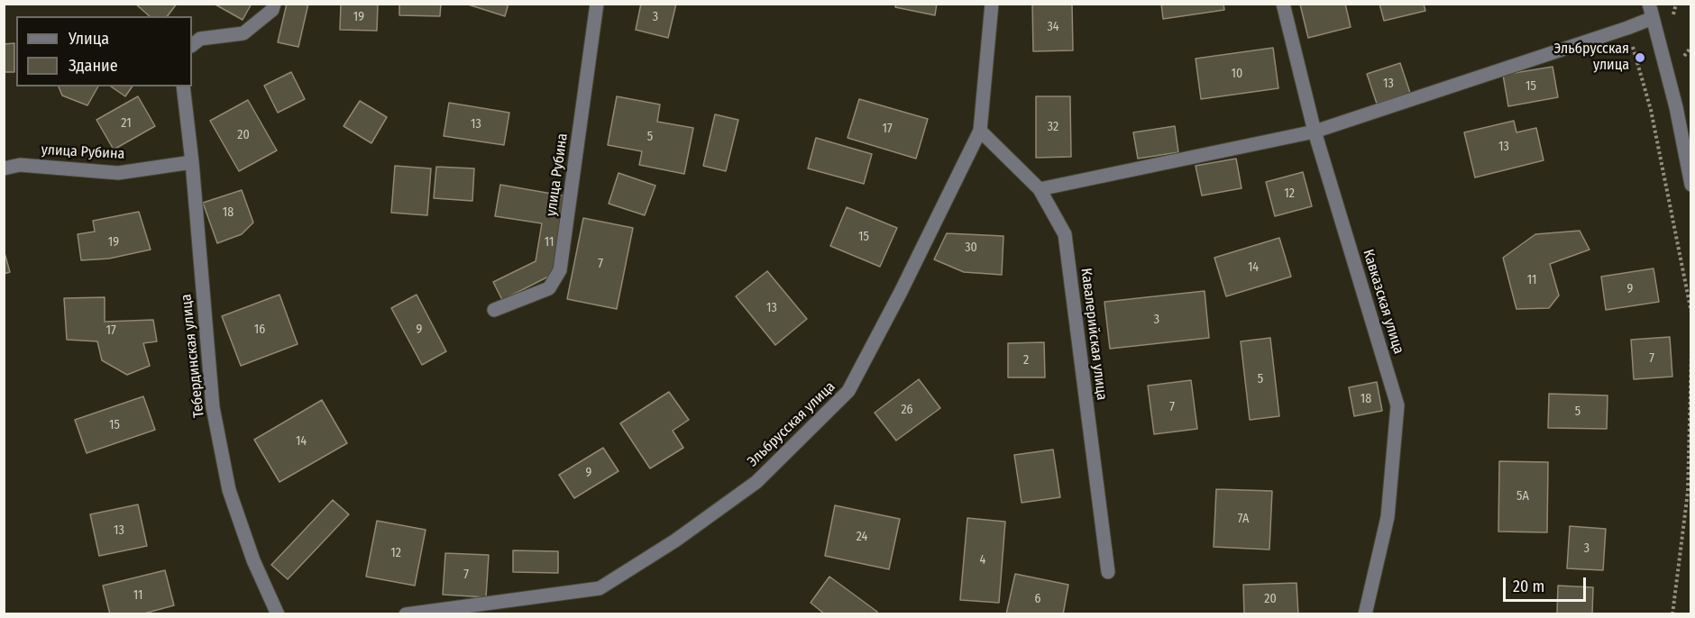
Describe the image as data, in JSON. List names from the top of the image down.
{
  "streets": {
    "street": [
      "улица Рубина",
      "Кавказская улица",
      "Кавалерийская улица",
      "Тебердинская улица",
      "Эльбрусская улица"
    ]
  },
  "crossings": [
    ["улица Рубина", "Тебердинская улица"],
    ["Кавалерийская улица", "Эльбрусская улица"]
  ],
  "places": ["Эльбрусская улица"],
  "house_numbers": [
    "19",
    "3",
    "34",
    "10",
    "13",
    "15",
    "21",
    "13",
    "32",
    "17",
    "20",
    "5",
    "13",
    "12",
    "18",
    "15",
    "19",
    "11",
    "30",
    "7",
    "14",
    "11",
    "9",
    "13",
    "3",
    "16",
    "9",
    "17",
    "7",
    "2",
    "5",
    "18",
    "7",
    "26",
    "5",
    "15",
    "14",
    "9",
    "5А",
    "7А",
    "13",
    "24",
    "3",
    "12",
    "4",
    "7",
    "11",
    "6",
    "20"
  ],
  "legend": ["Улица", "Здание"],
  "scale_bar": "20 m"
}
